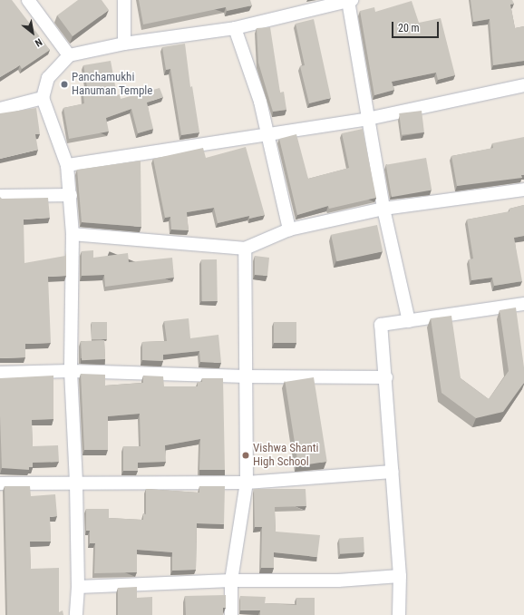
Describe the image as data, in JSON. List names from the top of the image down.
{
  "places": ["Panchamukhi Hanuman Temple", "Vishwa Shanti High School"],
  "scale_bar": "20 m",
  "north": "bottom right"
}
